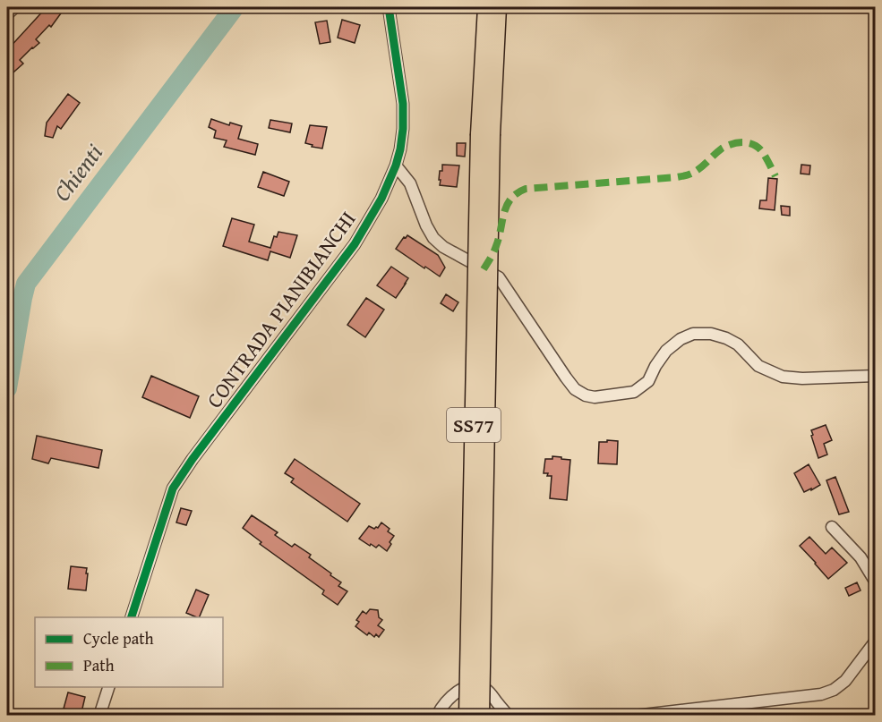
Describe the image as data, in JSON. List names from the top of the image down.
{
  "streets": {
    "highway": ["SS77"],
    "street": ["CONTRADA PIANIBIANCHI"]
  },
  "water": ["Chienti"],
  "legend": ["Cycle path", "Path"]
}
